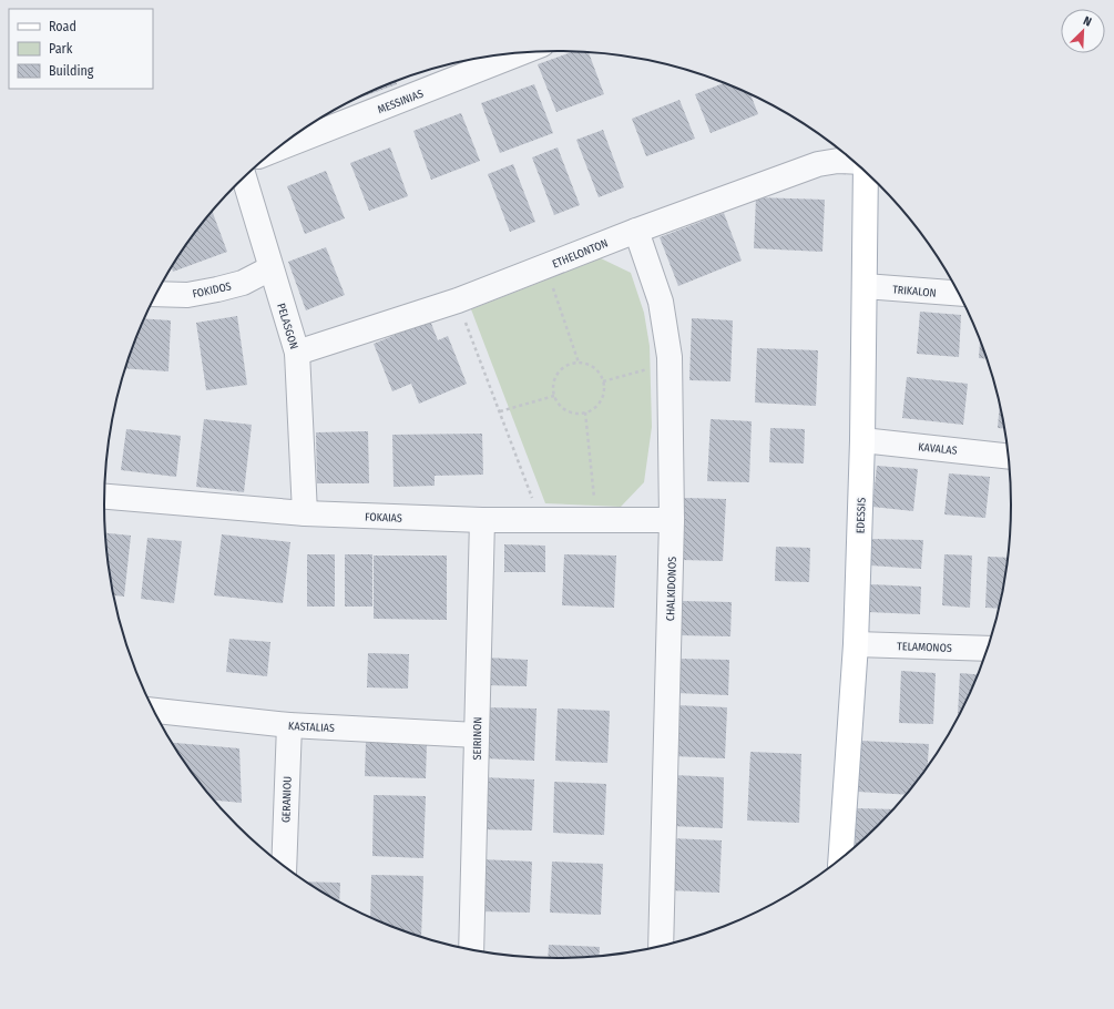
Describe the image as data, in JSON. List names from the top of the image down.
{
  "streets": {
    "main road": ["EDESSIS"],
    "street": [
      "MESSINIAS",
      "ETHELONTON",
      "FOKIDOS",
      "TRIKALON",
      "PELASGON",
      "KAVALAS",
      "FOKAIAS",
      "CHALKIDONOS",
      "TELAMONOS",
      "KASTALIAS",
      "SEIRINON",
      "GERANIOU"
    ]
  },
  "crossings": [
    ["ETHELONTON", "PELASGON"],
    ["ETHELONTON", "CHALKIDONOS"],
    ["FOKIDOS", "PELASGON"],
    ["TRIKALON", "EDESSIS"],
    ["PELASGON", "FOKAIAS"],
    ["KAVALAS", "EDESSIS"],
    ["EDESSIS", "TELAMONOS"],
    ["FOKAIAS", "CHALKIDONOS"],
    ["FOKAIAS", "SEIRINON"],
    ["KASTALIAS", "SEIRINON"],
    ["KASTALIAS", "GERANIOU"]
  ],
  "legend": ["Road", "Park", "Building"],
  "north": "top right"
}
